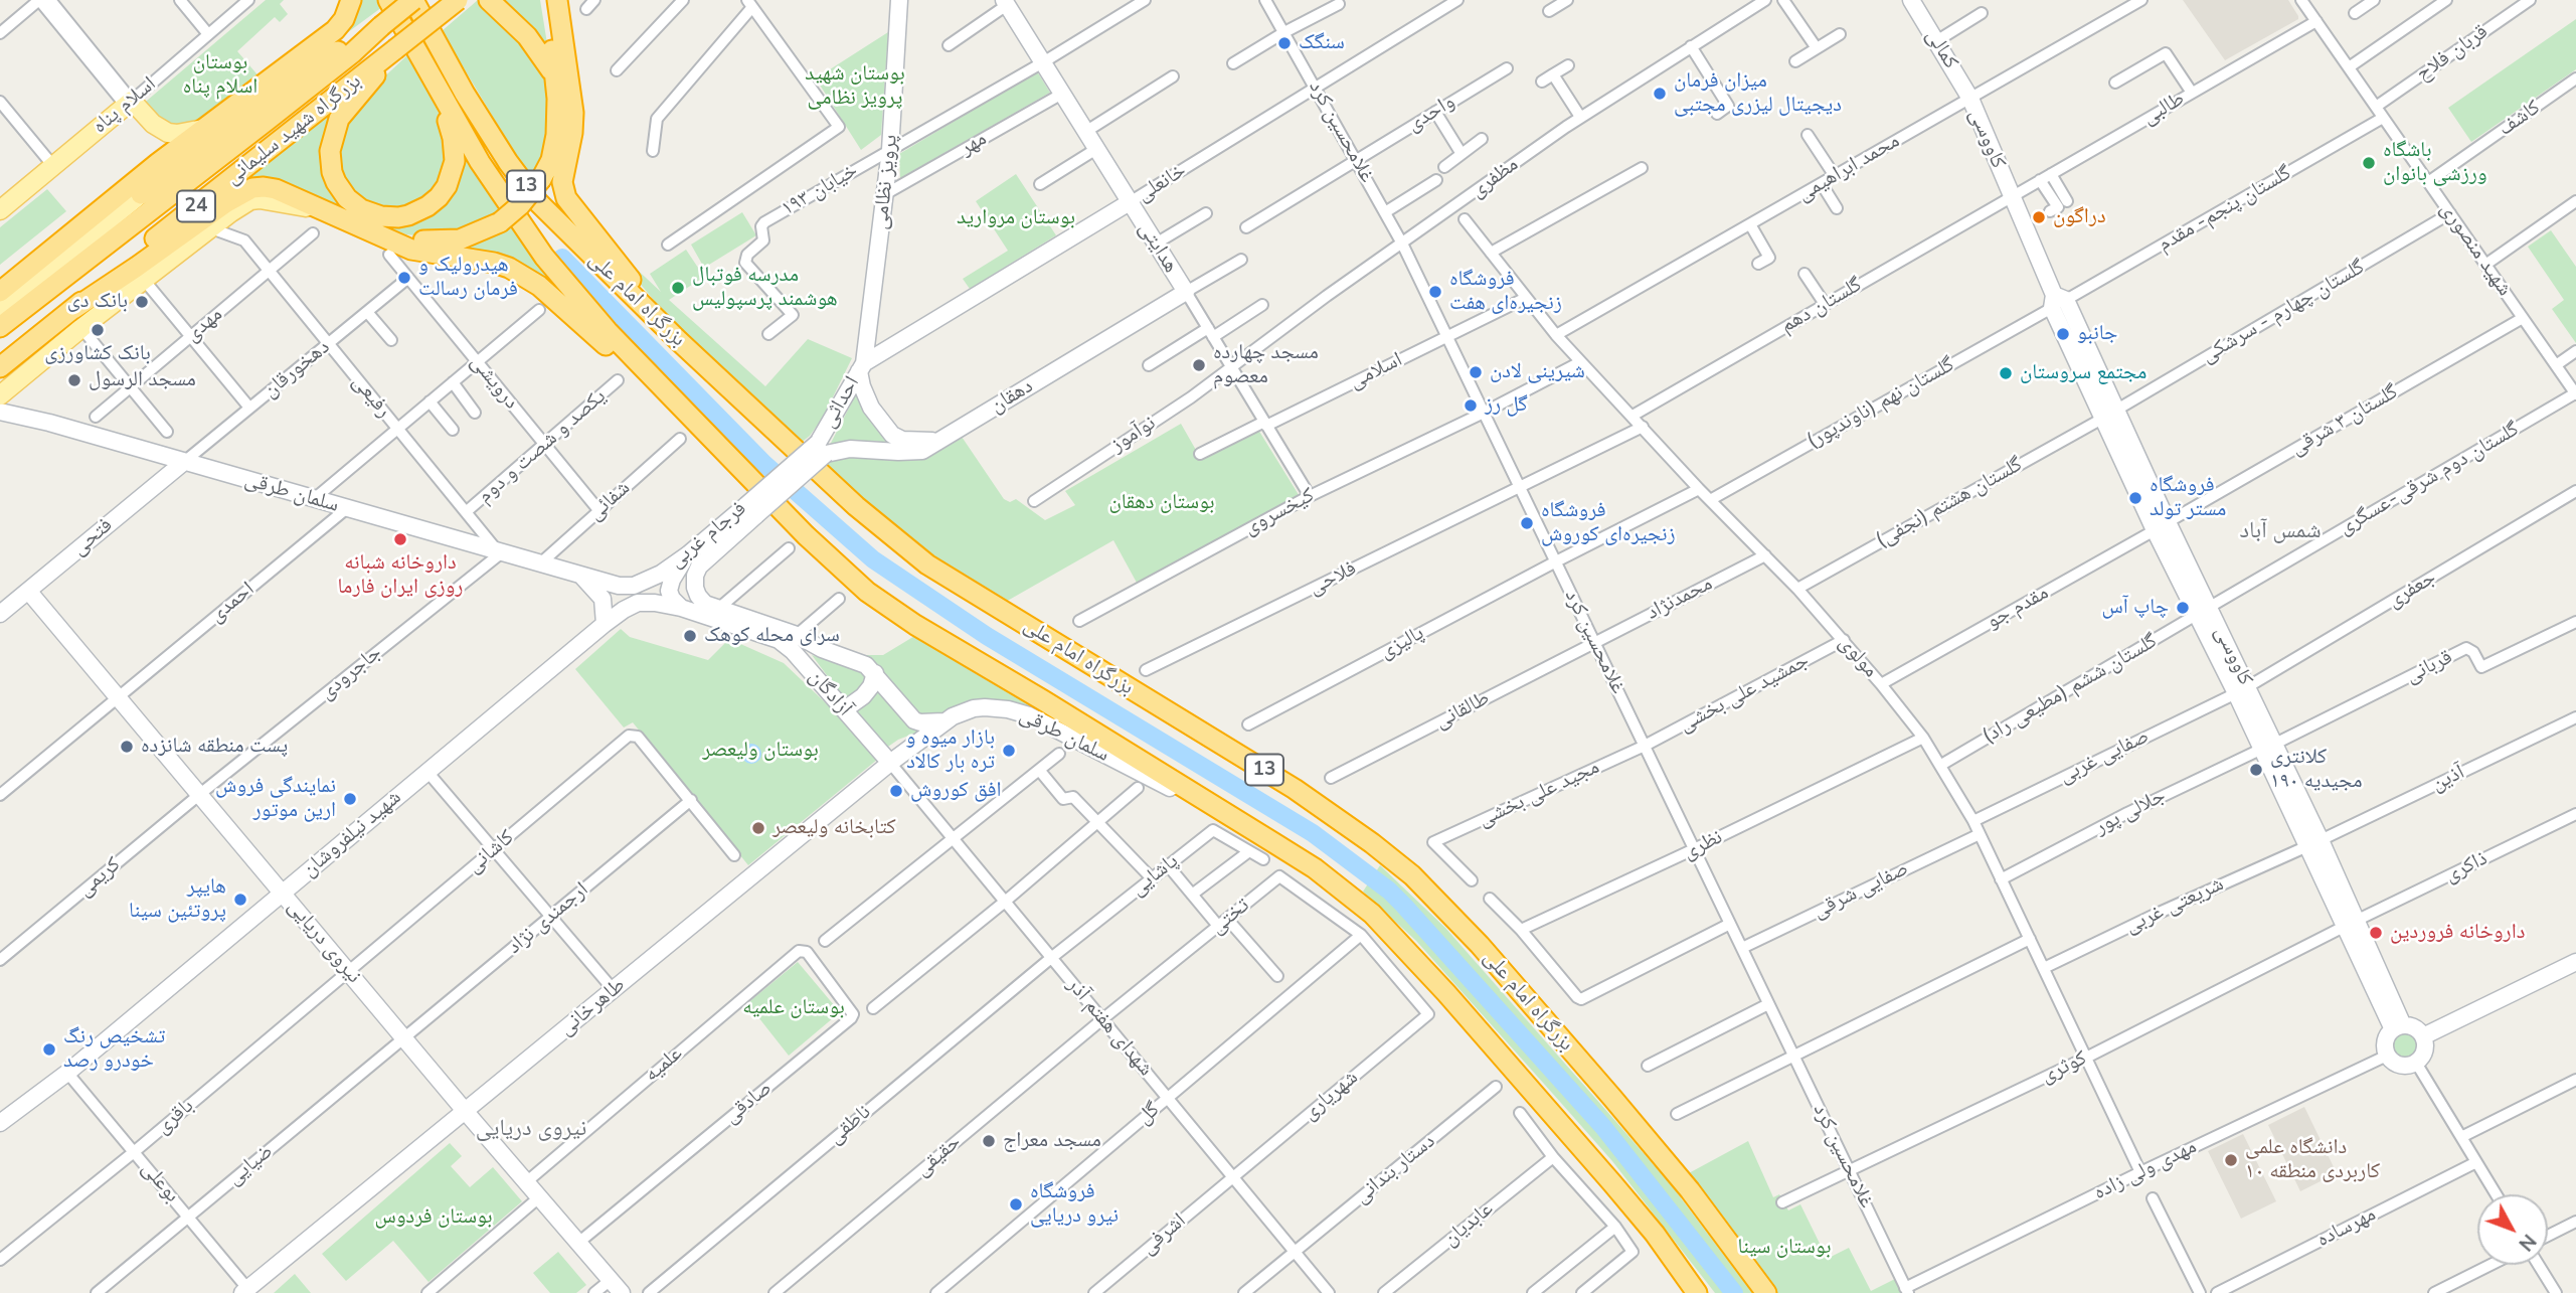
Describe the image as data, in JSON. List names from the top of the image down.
{
  "streets": {
    "highway": [
      "بزرگراه شهید سلیمانی",
      "13",
      "24",
      "بزرگراه امام علی"
    ],
    "main road": [
      "کمالی",
      "اسلام پناه",
      "کاووسی",
      "پرویز نظامی",
      "خانعلی",
      "هدایتی",
      "دهقان",
      "احداثی",
      "سلمان طرقی",
      "فرجام غربی",
      "فتحی",
      "آزادگان",
      "شهید نیلفروشان",
      "نیروی دریایی",
      "طاهرخانی"
    ],
    "street": [
      "قربان فلاح",
      "طالبی",
      "واحدی",
      "کاشف",
      "غلامحسین کرد",
      "مهر",
      "محمد ابراهیمی",
      "مظفری",
      "خیابان ۱۹۳",
      "گلستان پنجم- مقدم",
      "شهید منصوری",
      "گلستان دهم",
      "گلستان چهارم - سرشکی",
      "مهدی",
      "دهخورقان",
      "اسلامی",
      "درویشی",
      "رفیعی",
      "گلستان نهم (ناوندپور)",
      "گلستان ۳ شرقی",
      "نوآموز",
      "یکصد و شصت و دوم",
      "گلستان دوم شرقی-عسگری",
      "شفائی",
      "گلستان هشتم (نجفی)",
      "کیخسروی",
      "فلاحی",
      "جعفری",
      "محمدنژاد",
      "احمدی",
      "مقدم جو",
      "پالیزی",
      "مولوی",
      "قربانی",
      "جاجرودی",
      "گلستان ششم (مطیعی راد)",
      "جمشید علی بخشی",
      "طالقانی",
      "صفایی غربی",
      "آذین",
      "مجید علی بخشی",
      "جلالی پور",
      "نظری",
      "کاشانی",
      "ذاکری",
      "پاشایی",
      "کریمی",
      "صفایی شرقی",
      "شریعتی غربی",
      "تختی",
      "ارجمندی نژاد",
      "شهدای هفتم آذر",
      "علمیه",
      "کوثری",
      "شهریاری",
      "صادقی",
      "گل",
      "باقری",
      "ناطقی",
      "حقیقی",
      "ضیایی",
      "دستار بندانی",
      "مهدی ولی زاده",
      "بوعلی",
      "عابدیان",
      "مهرساده",
      "اشرفی"
    ]
  },
  "crossings": [
    ["کمالی", "کاووسی"],
    ["کمالی", "محمد ابراهیمی"],
    ["قربان فلاح", "شهید منصوری"],
    ["طالبی", "کاووسی"],
    ["طالبی", "شهید منصوری"],
    ["طالبی", "گلستان دهم"],
    ["واحدی", "غلامحسین کرد"],
    ["کاشف", "شهید منصوری"],
    ["بزرگراه شهید سلیمانی", "بزرگراه امام علی"],
    ["بزرگراه شهید سلیمانی", "رفیعی"],
    ["غلامحسین کرد", "مظفری"],
    ["غلامحسین کرد", "خانعلی"],
    ["غلامحسین کرد", "اسلامی"],
    ["غلامحسین کرد", "کیخسروی"],
    ["غلامحسین کرد", "فلاحی"],
    ["غلامحسین کرد", "محمدنژاد"],
    ["غلامحسین کرد", "پالیزی"],
    ["غلامحسین کرد", "جمشید علی بخشی"],
    ["غلامحسین کرد", "طالقانی"],
    ["غلامحسین کرد", "مجید علی بخشی"],
    ["غلامحسین کرد", "نظری"],
    ["غلامحسین کرد", "صفایی شرقی"],
    ["غلامحسین کرد", "کوثری"],
    ["غلامحسین کرد", "مهدی ولی زاده"],
    ["کاووسی", "محمد ابراهیمی"],
    ["کاووسی", "گلستان پنجم- مقدم"],
    ["کاووسی", "گلستان دهم"],
    ["کاووسی", "گلستان چهارم - سرشکی"],
    ["کاووسی", "گلستان نهم (ناوندپور)"],
    ["کاووسی", "گلستان ۳ شرقی"],
    ["کاووسی", "گلستان دوم شرقی-عسگری"],
    ["کاووسی", "گلستان هشتم (نجفی)"],
    ["کاووسی", "جعفری"],
    ["کاووسی", "مقدم جو"],
    ["کاووسی", "قربانی"],
    ["کاووسی", "گلستان ششم (مطیعی راد)"],
    ["کاووسی", "صفایی غربی"],
    ["کاووسی", "آذین"],
    ["کاووسی", "جلالی پور"],
    ["کاووسی", "ذاکری"],
    ["کاووسی", "شریعتی غربی"],
    ["کاووسی", "کوثری"],
    ["کاووسی", "مهدی ولی زاده"],
    ["مهر", "پرویز نظامی"],
    ["مهر", "هدایتی"],
    ["محمد ابراهیمی", "مولوی"],
    ["مظفری", "هدایتی"],
    ["مظفری", "نوآموز"],
    ["پرویز نظامی", "خانعلی"],
    ["پرویز نظامی", "خیابان ۱۹۳"],
    ["پرویز نظامی", "احداثی"],
    ["خانعلی", "هدایتی"],
    ["خانعلی", "احداثی"],
    ["خیابان ۱۹۳", "هدایتی"],
    ["گلستان پنجم- مقدم", "شهید منصوری"],
    ["گلستان پنجم- مقدم", "گلستان نهم (ناوندپور)"],
    ["هدایتی", "اسلامی"],
    ["هدایتی", "دهقان"],
    ["هدایتی", "نوآموز"],
    ["هدایتی", "کیخسروی"],
    ["شهید منصوری", "گلستان چهارم - سرشکی"],
    ["شهید منصوری", "گلستان ۳ شرقی"],
    ["شهید منصوری", "گلستان دوم شرقی-عسگری"],
    ["بزرگراه امام علی", "سلمان طرقی"],
    ["گلستان دهم", "مولوی"],
    ["گلستان چهارم - سرشکی", "گلستان هشتم (نجفی)"],
    ["مهدی", "رفیعی"],
    ["دهخورقان", "درویشی"],
    ["دهخورقان", "رفیعی"],
    ["دهخورقان", "سلمان طرقی"],
    ["دهخورقان", "فتحی"],
    ["اسلامی", "مولوی"],
    ["درویشی", "یکصد و شصت و دوم"],
    ["درویشی", "شفائی"],
    ["رفیعی", "یکصد و شصت و دوم"],
    ["رفیعی", "سلمان طرقی"],
    ["رفیعی", "جاجرودی"],
    ["دهقان", "احداثی"],
    ["دهقان", "فرجام غربی"],
    ["احداثی", "فرجام غربی"],
    ["گلستان نهم (ناوندپور)", "مولوی"],
    ["گلستان ۳ شرقی", "مقدم جو"],
    ["گلستان دوم شرقی-عسگری", "گلستان ششم (مطیعی راد)"],
    ["سلمان طرقی", "شفائی"],
    ["سلمان طرقی", "فرجام غربی"],
    ["سلمان طرقی", "فتحی"],
    ["سلمان طرقی", "احمدی"],
    ["سلمان طرقی", "جاجرودی"],
    ["سلمان طرقی", "طاهرخانی"],
    ["گلستان هشتم (نجفی)", "مولوی"],
    ["کیخسروی", "مولوی"],
    ["فتحی", "نیروی دریایی"],
    ["فلاحی", "مولوی"],
    ["جعفری", "صفایی غربی"],
    ["محمدنژاد", "مولوی"],
    ["محمدنژاد", "طالقانی"],
    ["احمدی", "نیروی دریایی"],
    ["مقدم جو", "مولوی"],
    ["پالیزی", "مولوی"],
    ["مولوی", "گلستان ششم (مطیعی راد)"],
    ["مولوی", "جمشید علی بخشی"],
    ["مولوی", "صفایی غربی"],
    ["مولوی", "جلالی پور"],
    ["مولوی", "نظری"],
    ["مولوی", "صفایی شرقی"],
    ["مولوی", "شریعتی غربی"],
    ["مولوی", "کوثری"],
    ["مولوی", "مهدی ولی زاده"],
    ["قربانی", "جلالی پور"],
    ["جاجرودی", "کریمی"],
    ["جاجرودی", "نیروی دریایی"],
    ["آزادگان", "شهید نیلفروشان"],
    ["آزادگان", "طاهرخانی"],
    ["آزادگان", "شهدای هفتم آذر"],
    ["جمشید علی بخشی", "مجید علی بخشی"],
    ["آذین", "شریعتی غربی"],
    ["شهید نیلفروشان", "نیروی دریایی"],
    ["شهید نیلفروشان", "بوعلی"],
    ["کاشانی", "ارجمندی نژاد"],
    ["کاشانی", "نیروی دریایی"],
    ["کاشانی", "باقری"],
    ["ذاکری", "کوثری"],
    ["پاشایی", "شهدای هفتم آذر"],
    ["پاشایی", "ناطقی"],
    ["کریمی", "نیروی دریایی"],
    ["تختی", "شهدای هفتم آذر"],
    ["تختی", "شهریاری"],
    ["تختی", "گل"],
    ["تختی", "حقیقی"],
    ["ارجمندی نژاد", "نیروی دریایی"],
    ["ارجمندی نژاد", "ضیایی"],
    ["نیروی دریایی", "طاهرخانی"],
    ["نیروی دریایی", "علمیه"],
    ["نیروی دریایی", "صادقی"],
    ["نیروی دریایی", "باقری"],
    ["نیروی دریایی", "ضیایی"],
    ["طاهرخانی", "شهدای هفتم آذر"],
    ["طاهرخانی", "بوعلی"],
    ["شهدای هفتم آذر", "شهریاری"],
    ["شهدای هفتم آذر", "گل"],
    ["شهدای هفتم آذر", "ناطقی"],
    ["شهدای هفتم آذر", "حقیقی"],
    ["شهدای هفتم آذر", "دستار بندانی"],
    ["شهدای هفتم آذر", "اشرفی"],
    ["علمیه", "صادقی"],
    ["شهریاری", "گل"],
    ["شهریاری", "اشرفی"],
    ["باقری", "بوعلی"],
    ["ضیایی", "بوعلی"]
  ],
  "districts": ["شمس آباد", "نیروی دریایی"],
  "parks": [
    "بوستان اسلام پناه",
    "بوستان شهید پرویز نظامی",
    "بوستان مروارید",
    "بوستان دهقان",
    "بوستان ولیعصر",
    "بوستان علمیه",
    "بوستان فردوس",
    "بوستان سینا"
  ],
  "places": [
    "سنگک",
    "میزان فرمان دیجیتال لیزری مجتبی",
    "باشگاه ورزشی بانوان",
    "دراگون",
    "هیدرولیک و فرمان رسالت",
    "مدرسه فوتبال هوشمند پرسپولیس",
    "فروشگاه زنجیره‌ای هفت",
    "بانک دی",
    "بانک کشاورزی",
    "جانبو",
    "مسجد چهارده معصوم",
    "شیرینی لادن",
    "مجتمع سروستان",
    "مسجد الرسول",
    "گل رز",
    "فروشگاه مستر تولد",
    "فروشگاه زنجیره‌ای کوروش",
    "داروخانه شبانه روزی ایران فارما",
    "چاپ آس",
    "سرای محله کوهک",
    "پست منطقه شانزده",
    "بازار میوه و تره بار کالاد",
    "کلانتری ۱۹۰ مجیدیه",
    "افق کوروش",
    "نمایندگی فروش ارین موتور",
    "کتابخانه ولیعصر",
    "هایپر پروتئین سینا",
    "داروخانه فروردین",
    "تشخیص رنگ خودرو رصد",
    "مسجد معراج",
    "دانشگاه علمی کاربردی منطقه ۱۰",
    "فروشگاه نیرو دریایی"
  ],
  "north": "bottom right"
}
